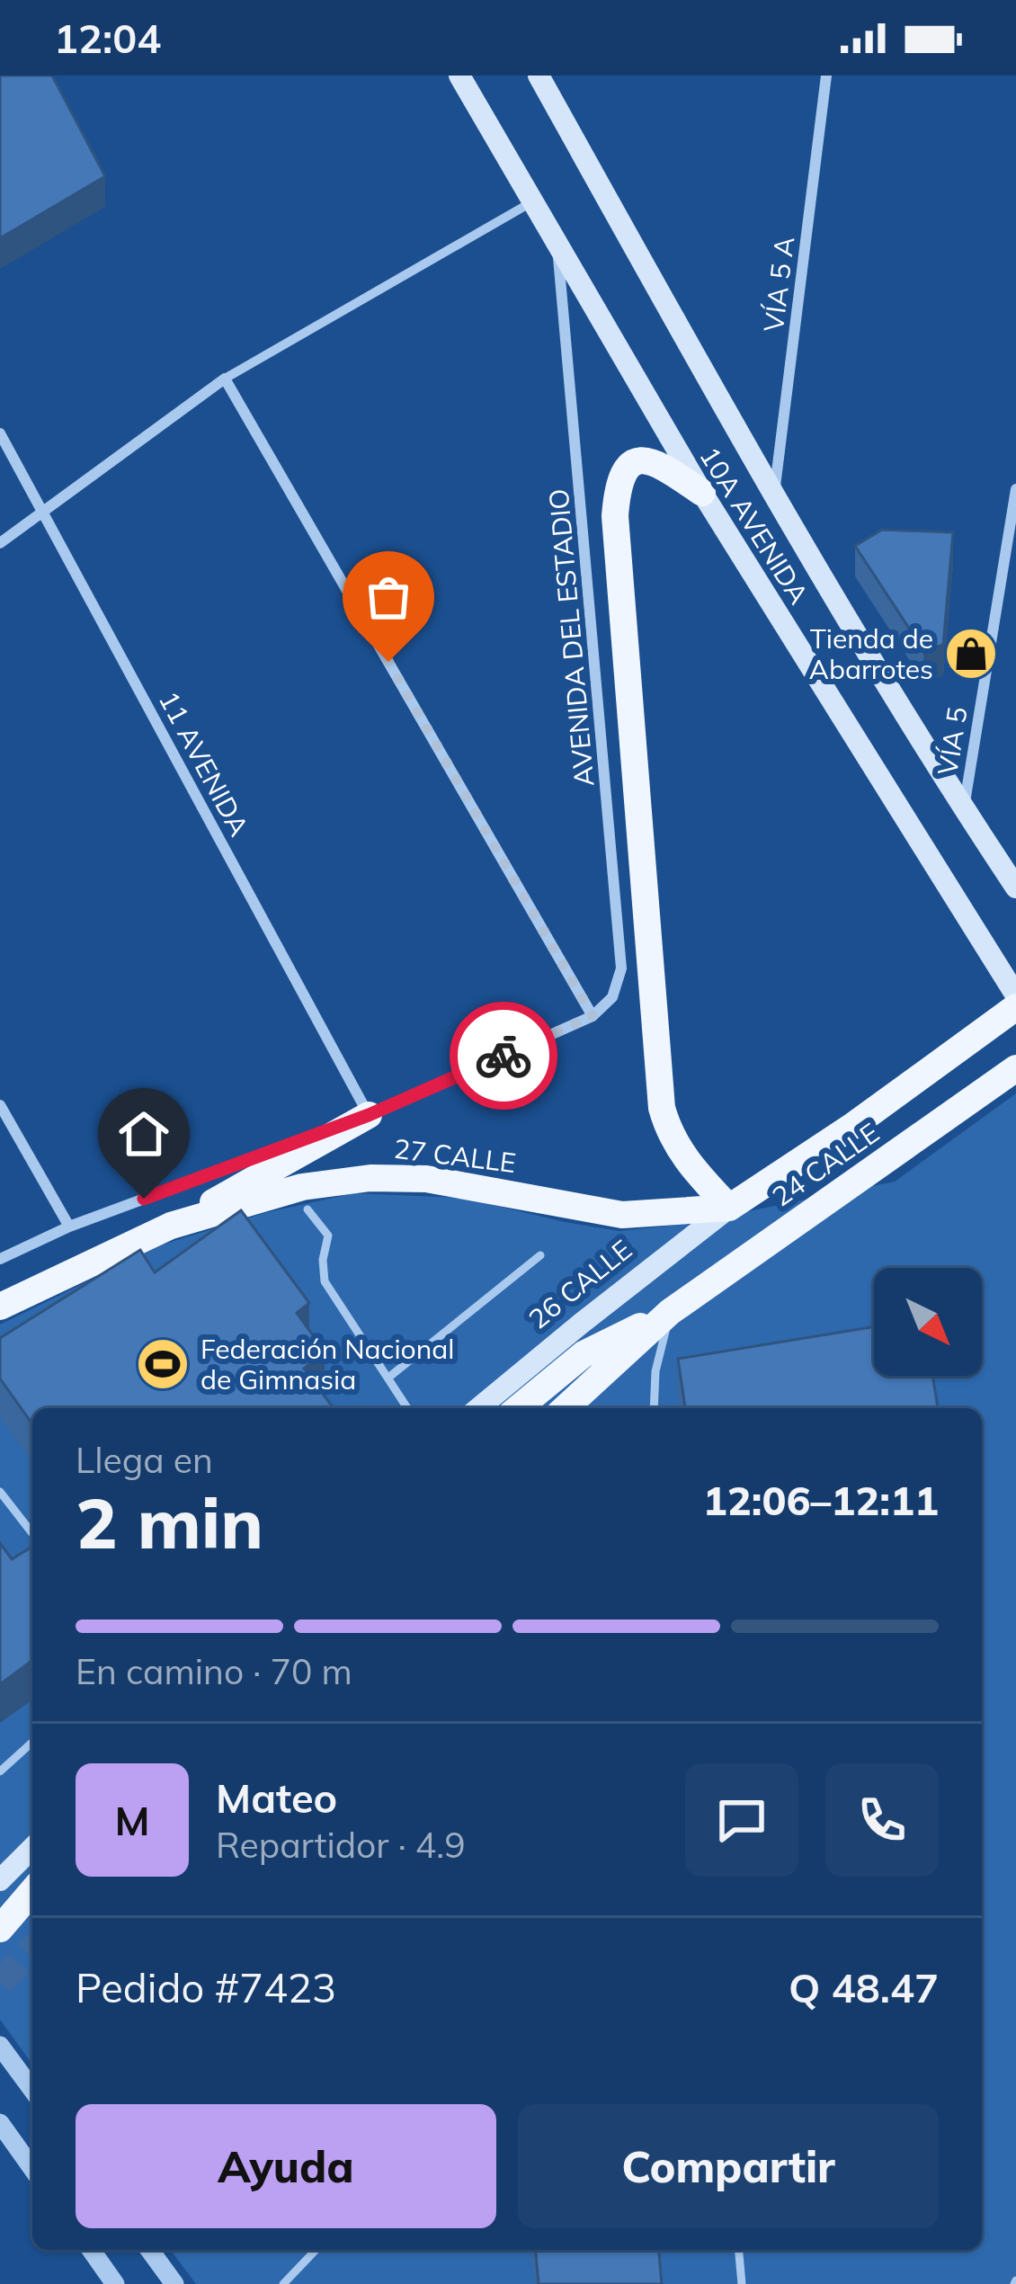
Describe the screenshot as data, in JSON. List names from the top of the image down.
{
  "streets": {
    "main road": [
      "10A AVENIDA",
      "27 CALLE",
      "24 CALLE",
      "26 CALLE"
    ],
    "street": [
      "VÍA 5 A",
      "AVENIDA DEL ESTADIO",
      "VÍA 5",
      "11 AVENIDA"
    ]
  },
  "crossings": [
    ["VÍA 5 A", "10A AVENIDA"],
    ["10A AVENIDA", "AVENIDA DEL ESTADIO"],
    ["10A AVENIDA", "VÍA 5"],
    ["AVENIDA DEL ESTADIO", "27 CALLE"],
    ["11 AVENIDA", "27 CALLE"],
    ["27 CALLE", "24 CALLE"],
    ["27 CALLE", "26 CALLE"],
    ["24 CALLE", "26 CALLE"]
  ],
  "places": {
    "shop": ["Tienda de Abarrotes"],
    "sports": ["Federación Nacional de Gimnasia"]
  },
  "north": "bottom right",
  "page": {
    "status": "12:04",
    "heading": ["2 min", "Llega en", "12:06–12:11"],
    "panel": [
      "Mateo",
      "Repartidor · 4.9",
      "Pedido #7423",
      "Q 48.47"
    ],
    "bar": "En camino · 70 m",
    "round": "M",
    "buttons": ["Ayuda", "Compartir"]
  }
}
